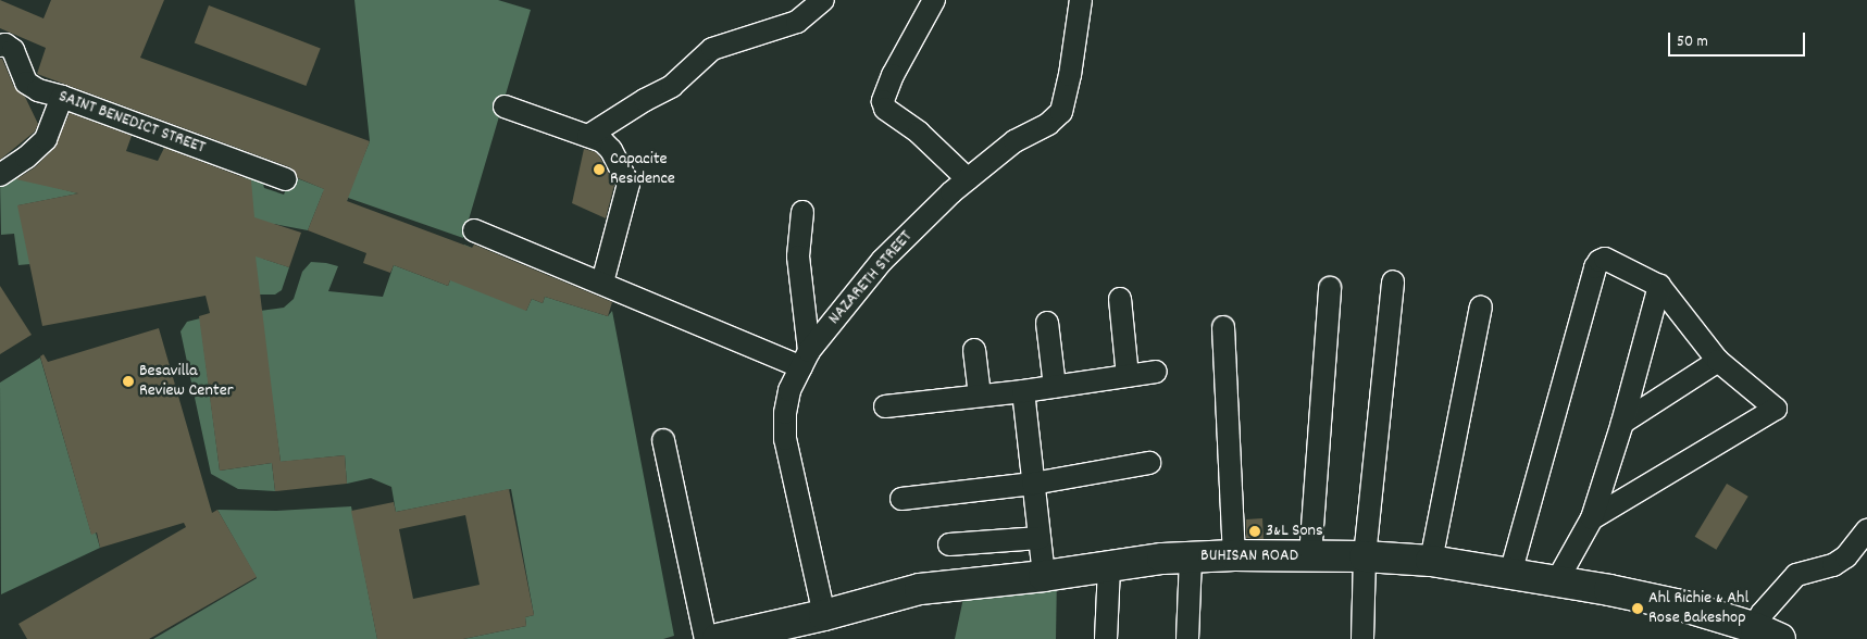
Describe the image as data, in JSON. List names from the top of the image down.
{
  "streets": {
    "street": ["SAINT BENEDICT STREET", "NAZARETH STREET", "BUHISAN ROAD"]
  },
  "crossings": [
    ["NAZARETH STREET", "BUHISAN ROAD"]
  ],
  "places": [
    "Capacite Residence",
    "Besavilla Review Center",
    "3&L Sons",
    "Ahl Richie & Ahl Rose Bakeshop"
  ],
  "scale_bar": "50 m"
}
